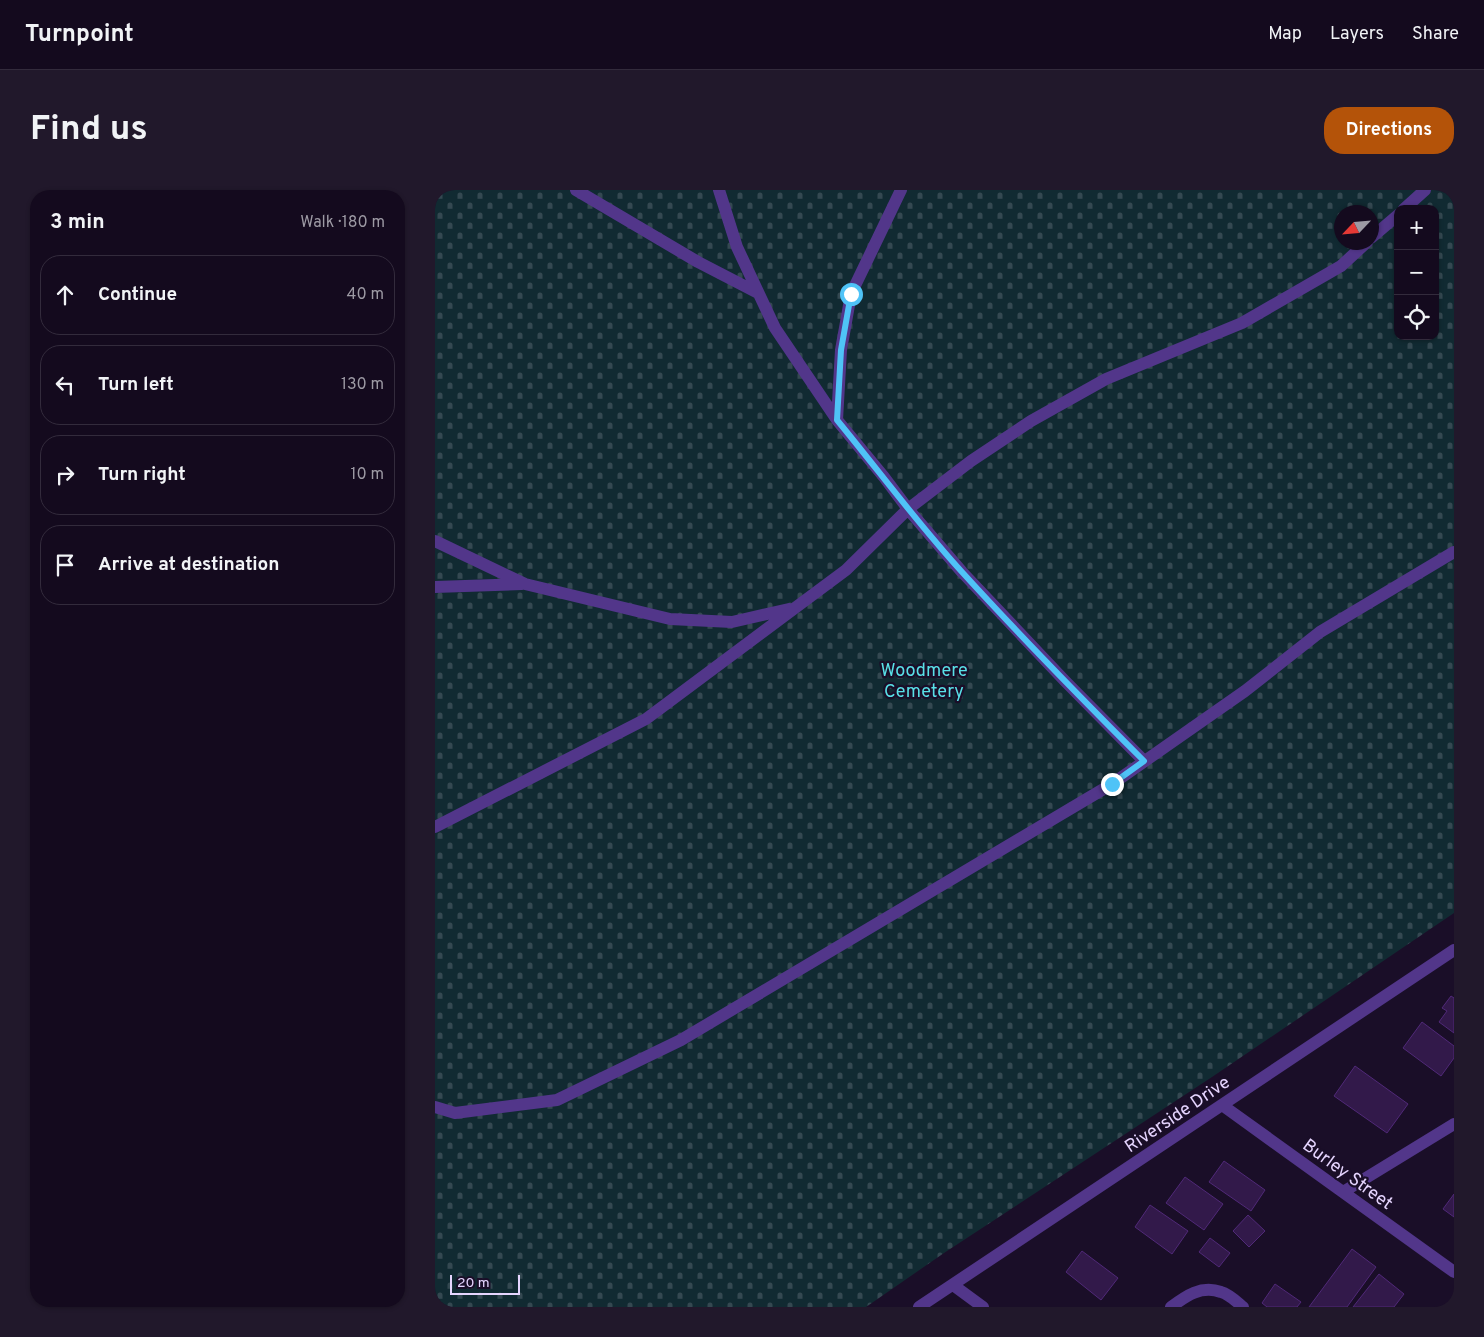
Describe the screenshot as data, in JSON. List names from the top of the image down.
{
  "streets": {
    "street": ["Riverside Drive", "Burley Street"]
  },
  "crossings": [
    ["Riverside Drive", "Burley Street"]
  ],
  "parks": ["Woodmere Cemetery"],
  "scale_bar": "20 m",
  "north": "bottom left",
  "page": {
    "header": "Turnpoint",
    "nav": ["Map", "Layers", "Share"],
    "buttons": "Directions",
    "title": "Find us",
    "heading": ["3 min", "Walk · 180 m"],
    "map_buttons": ["+", "−"],
    "list": [
      ["Continue", "40 m"],
      ["Turn left", "130 m"],
      ["Turn right", "10 m"],
      "Arrive at destination"
    ],
    "scale": "20 m"
  }
}
